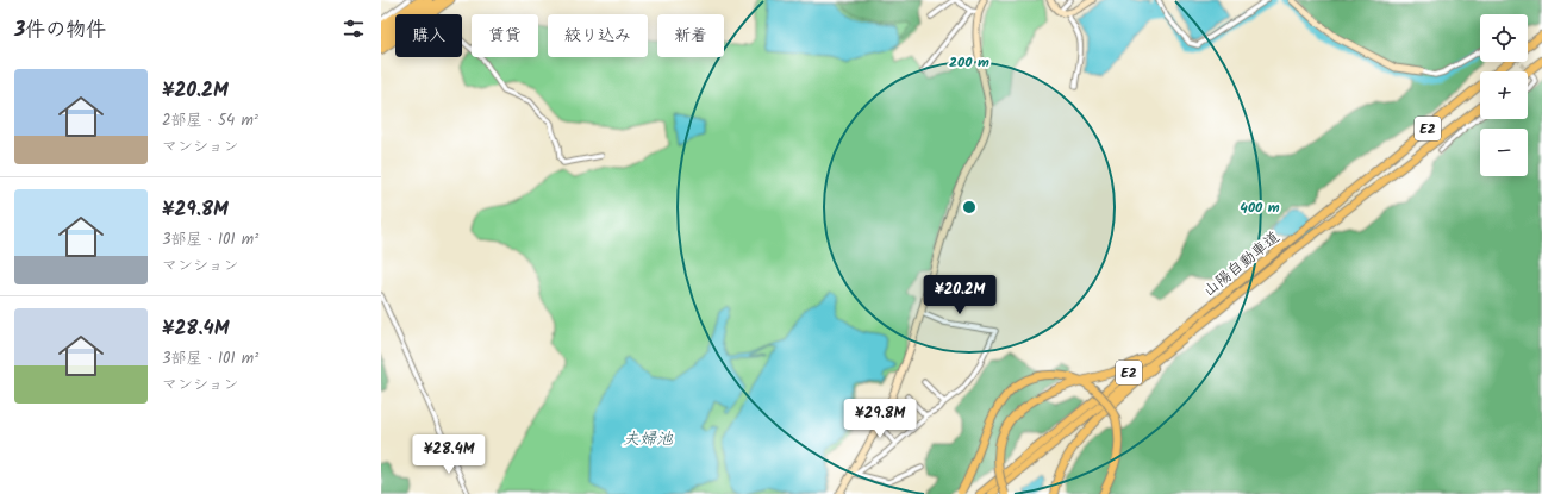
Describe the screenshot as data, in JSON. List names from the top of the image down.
{
  "streets": {
    "highway": ["E2", "山陽自動車道"]
  },
  "water": ["夫婦池"],
  "page": {
    "heading": "3件の物件",
    "map_buttons": ["+", "−"],
    "chip": [
      "購入",
      "賃貸",
      "絞り込み",
      "新着"
    ],
    "list": [
      {
        "name": "¥20.2M",
        "note": "2部屋 · 54 m² · マンション"
      },
      {
        "name": "¥29.8M",
        "note": "3部屋 · 101 m² · マンション"
      },
      {
        "name": "¥28.4M",
        "note": "3部屋 · 101 m² · マンション"
      }
    ],
    "price": ["¥20.2M", "¥29.8M", "¥28.4M"]
  },
  "rings": ["200 m", "400 m"]
}
